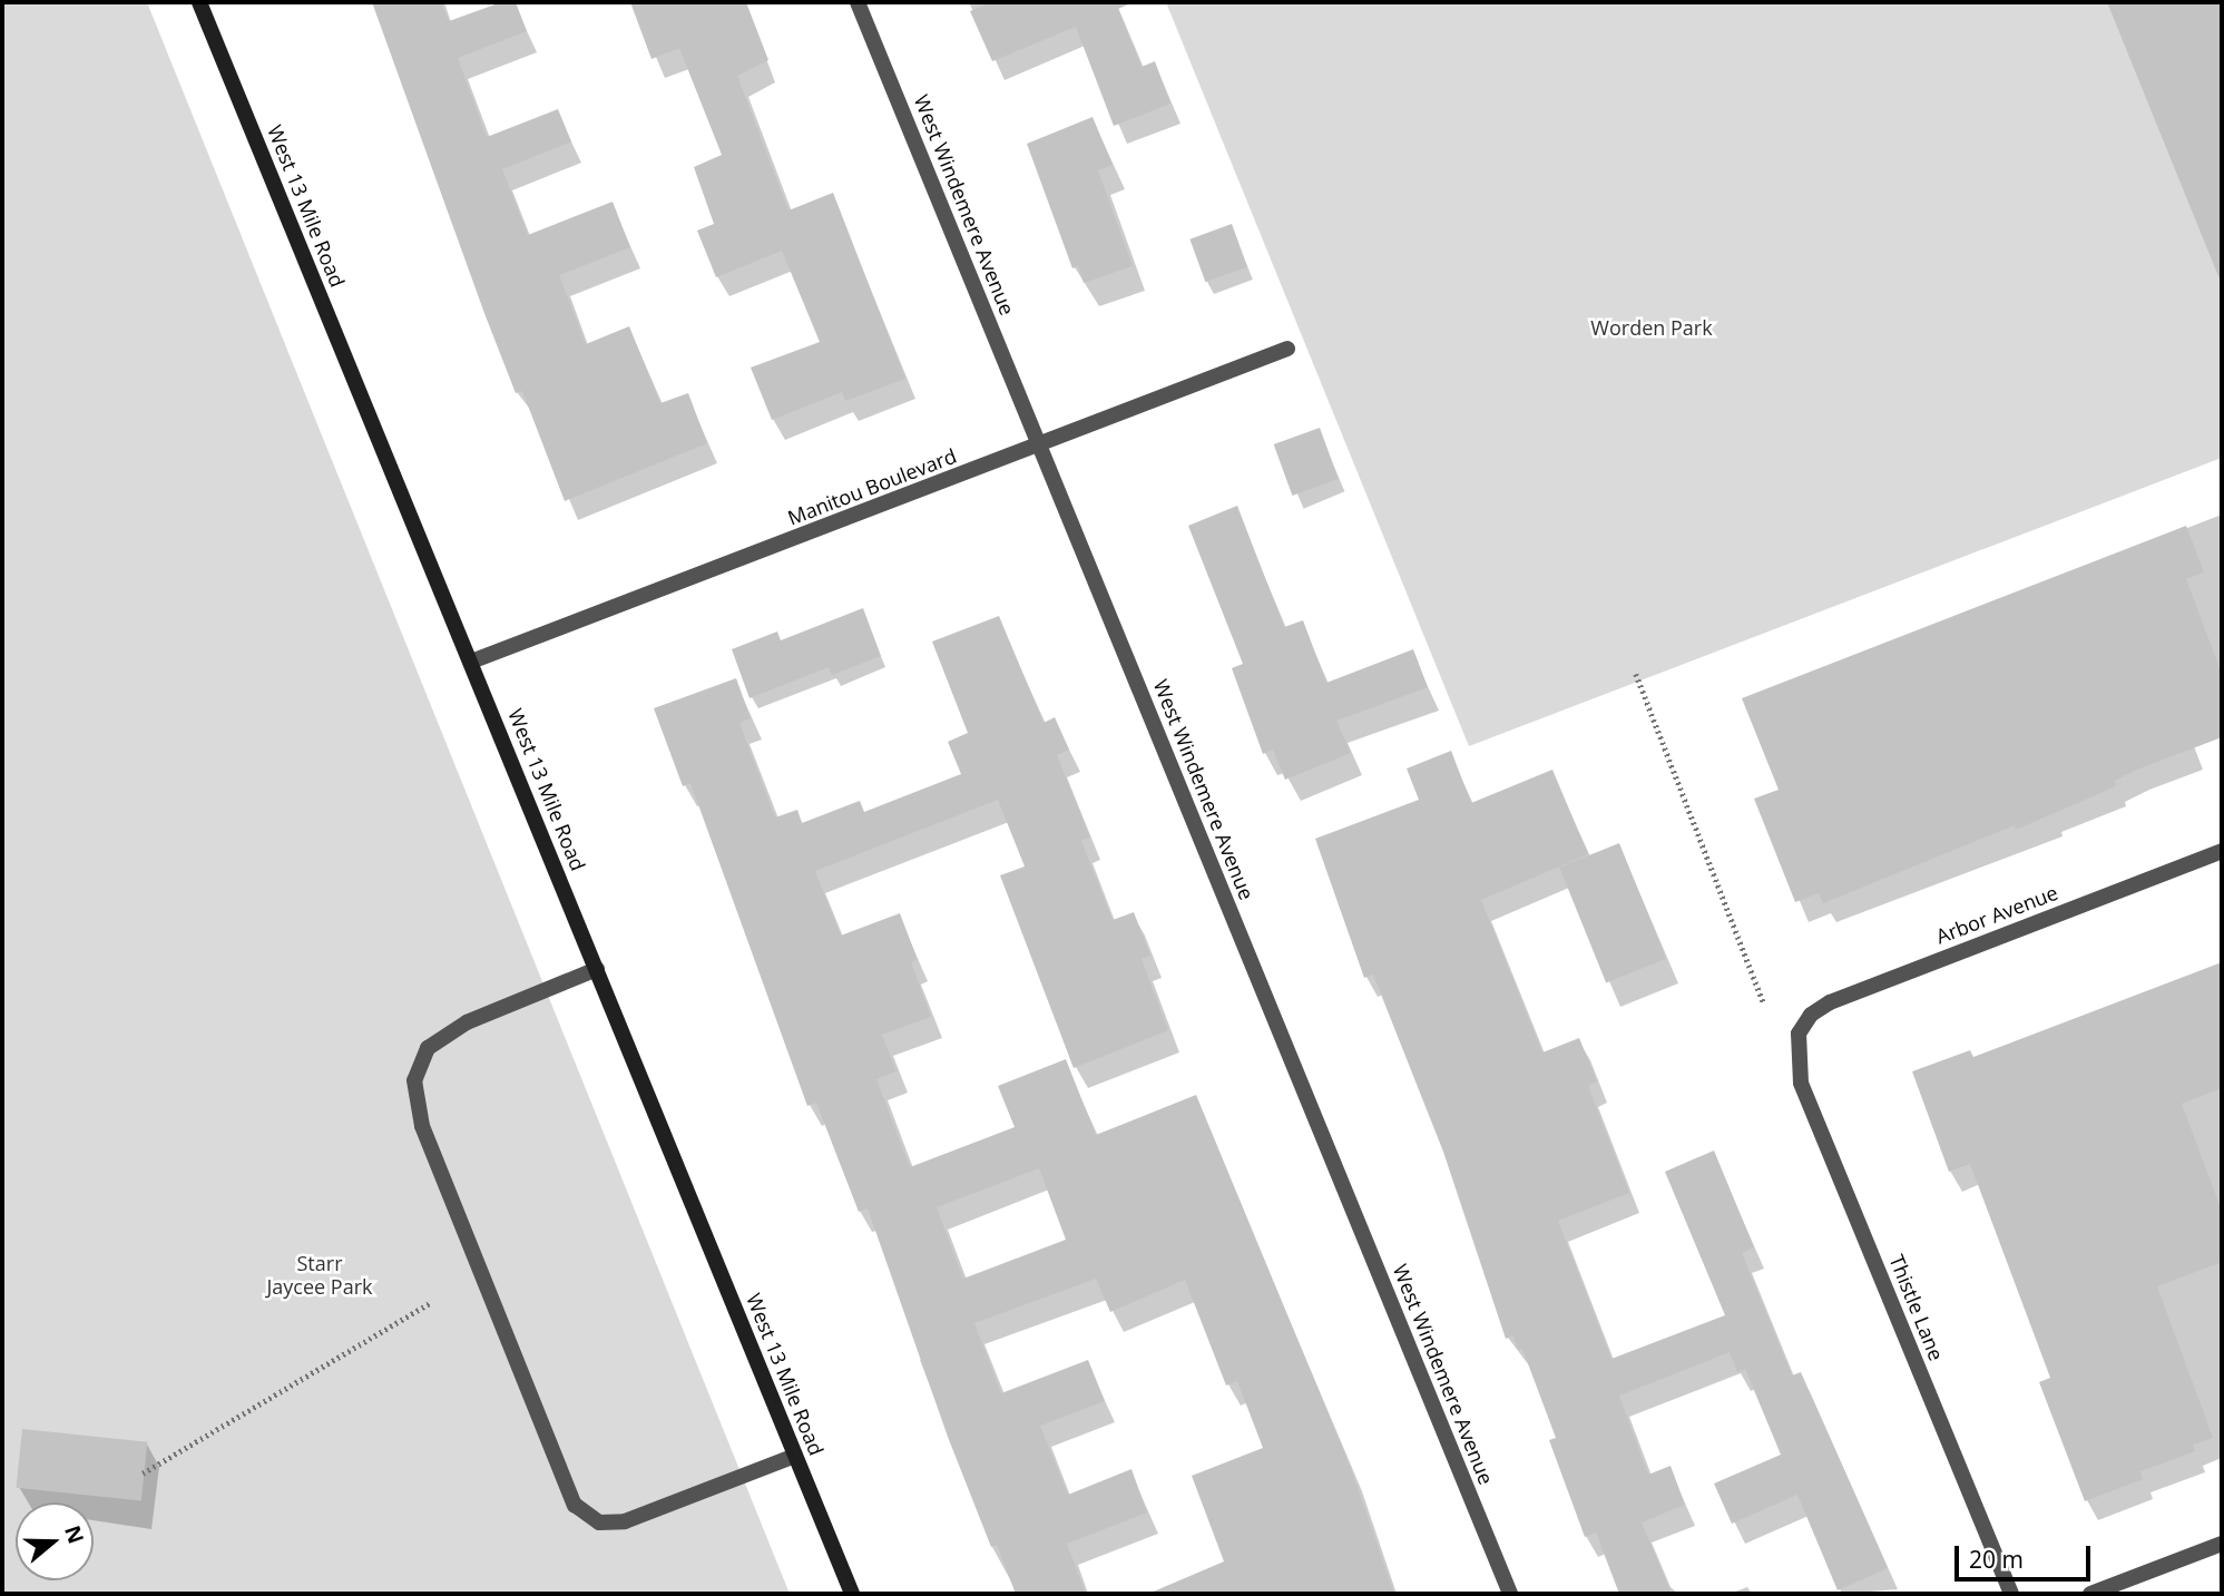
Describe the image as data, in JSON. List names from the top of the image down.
{
  "streets": {
    "main road": ["West 13 Mile Road"],
    "street": [
      "West Windemere Avenue",
      "Manitou Boulevard",
      "Arbor Avenue",
      "Thistle Lane"
    ]
  },
  "crossings": [
    ["West Windemere Avenue", "Manitou Boulevard"],
    ["West 13 Mile Road", "Manitou Boulevard"],
    ["Arbor Avenue", "Thistle Lane"]
  ],
  "parks": ["Worden Park", "Starr Jaycee Park"],
  "scale_bar": "20 m",
  "north": "right"
}
